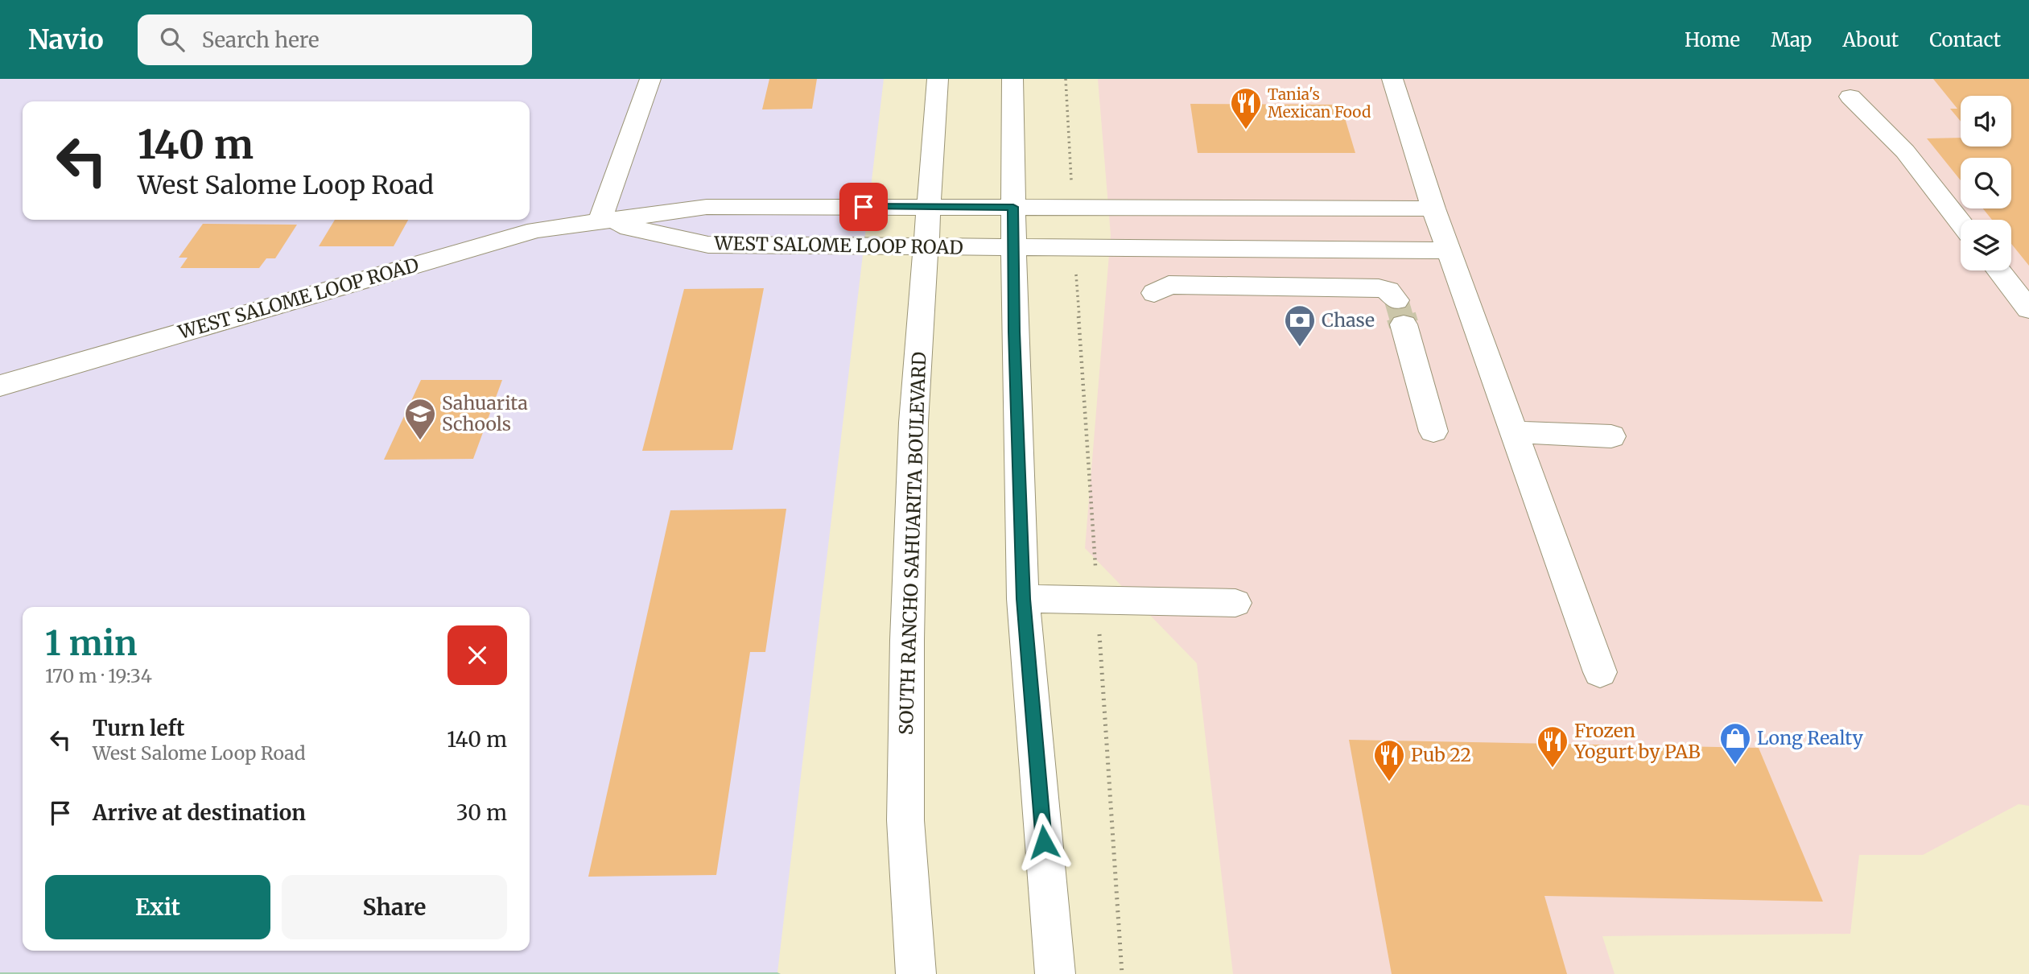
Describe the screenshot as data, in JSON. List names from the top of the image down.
{
  "streets": {
    "street": ["WEST SALOME LOOP ROAD", "SOUTH RANCHO SAHUARITA BOULEVARD"]
  },
  "crossings": [
    ["WEST SALOME LOOP ROAD", "SOUTH RANCHO SAHUARITA BOULEVARD"]
  ],
  "places": {
    "restaurant": ["Tania's Mexican Food", "Frozen Yogurt by PAB", "Pub 22"],
    "bank": ["Chase"],
    "school or university": ["Sahuarita Schools"],
    "shop": ["Long Realty"]
  },
  "page": {
    "header": "Navio",
    "search": "Search here",
    "nav": [
      "Home",
      "Map",
      "About",
      "Contact"
    ],
    "turn": ["140 m", "West Salome Loop Road"],
    "heading": ["1 min", "170 m · 19:34"],
    "list": [
      {
        "name": "Turn left",
        "note": "West Salome Loop Road",
        "value": "140 m"
      },
      {
        "name": "Arrive at destination",
        "value": "30 m"
      }
    ],
    "buttons": ["Exit", "Share"]
  }
}
